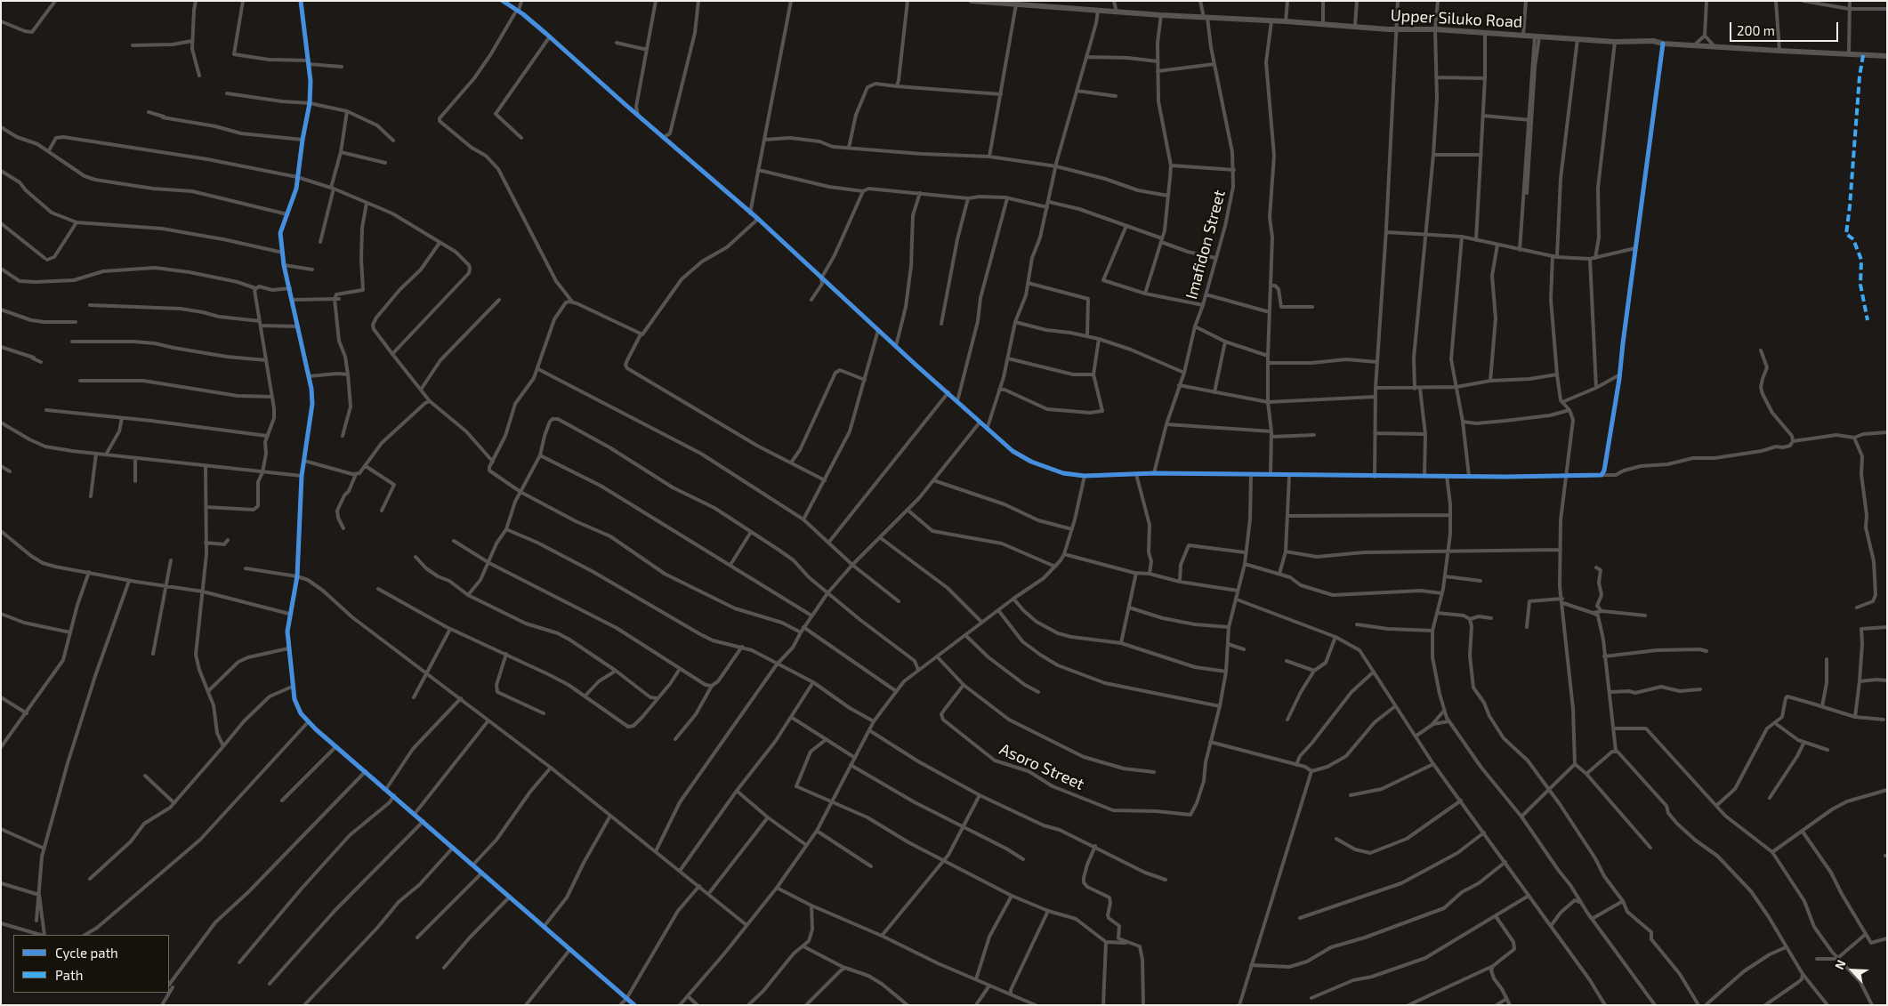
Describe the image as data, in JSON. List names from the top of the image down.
{
  "streets": {
    "main road": ["Upper Siluko Road"],
    "street": ["Imafidon Street", "Asoro Street"]
  },
  "crossings": [
    ["Upper Siluko Road", "Imafidon Street"]
  ],
  "legend": ["Cycle path", "Path"],
  "scale_bar": "200 m",
  "north": "top left"
}
